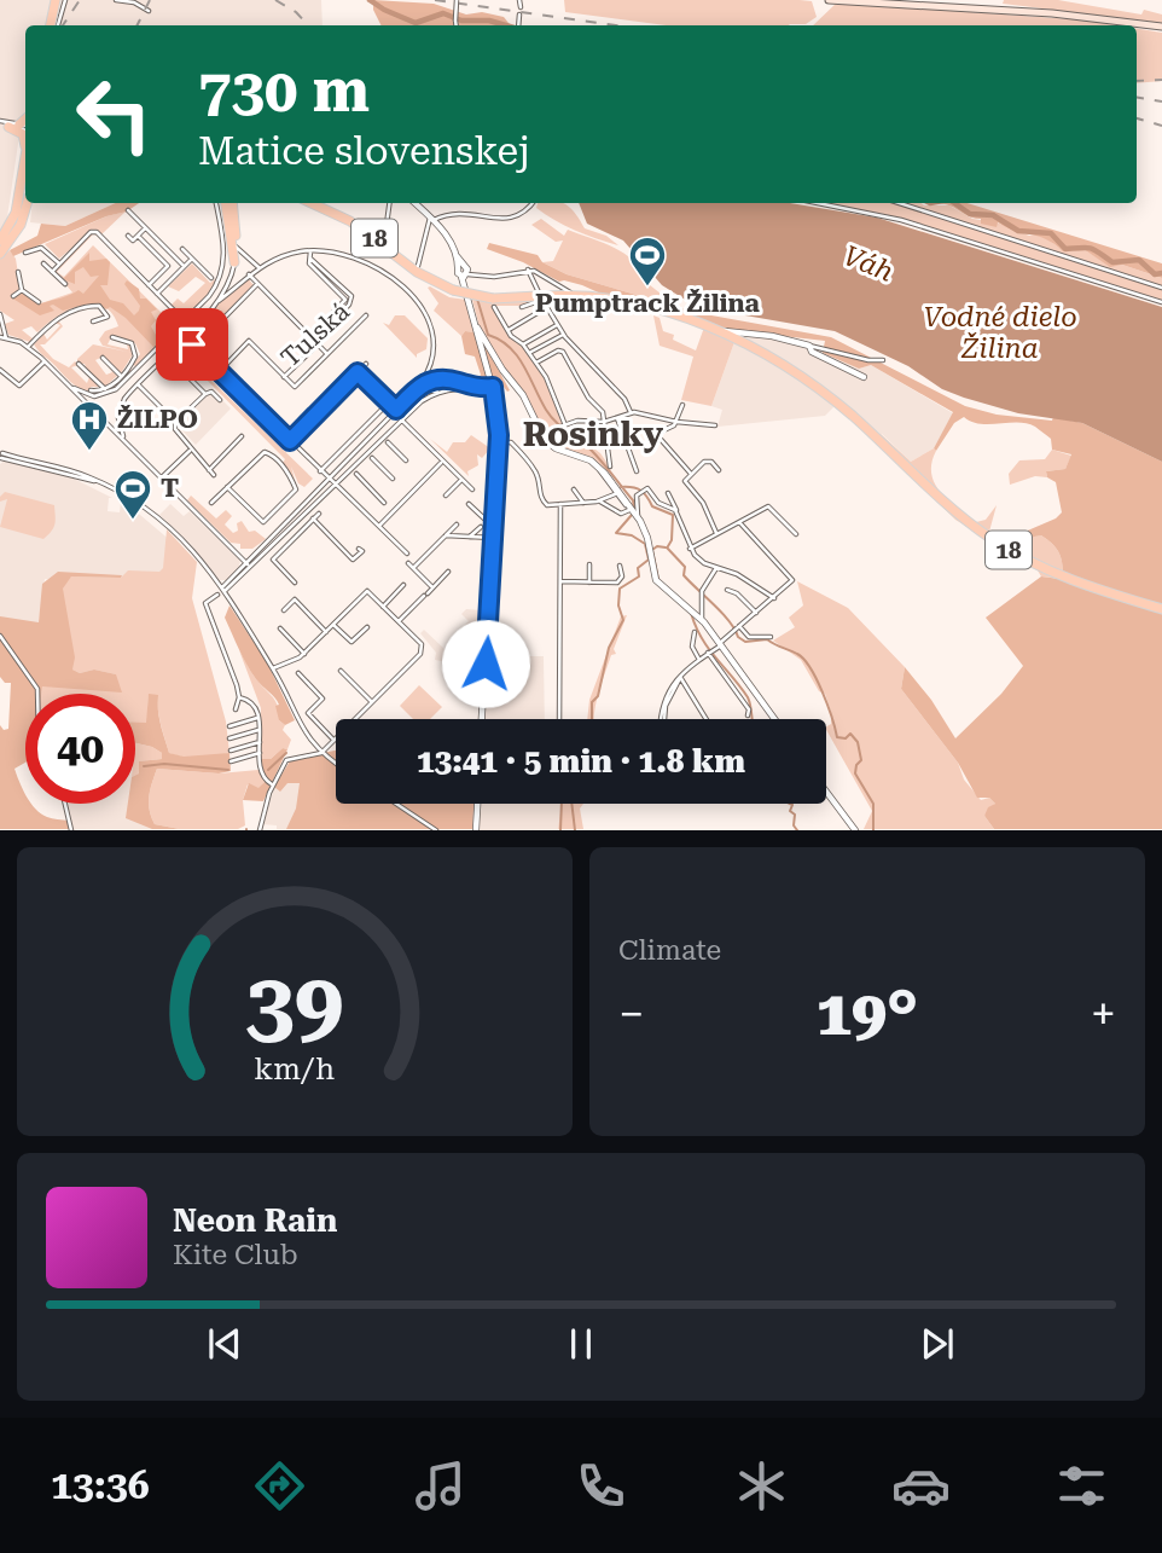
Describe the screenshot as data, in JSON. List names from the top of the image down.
{
  "streets": {
    "main road": ["18"],
    "street": ["Tulská"]
  },
  "districts": ["Rosinky"],
  "water": ["Váh", "Vodné dielo Žilina"],
  "places": {
    "sports": ["Pumptrack Žilina", "T"],
    "hospital": ["ŽILPO"]
  },
  "page": {
    "turn": ["730 m", "Matice slovenskej"],
    "limit": "40",
    "trip": "13:41 · 5 min · 1.8 km",
    "tile": "Climate",
    "heat": ["−", "19°", "+"],
    "song": ["Neon Rain", "Kite Club"],
    "tabs": "13:36",
    "gauge": ["39", "km/h"]
  }
}
